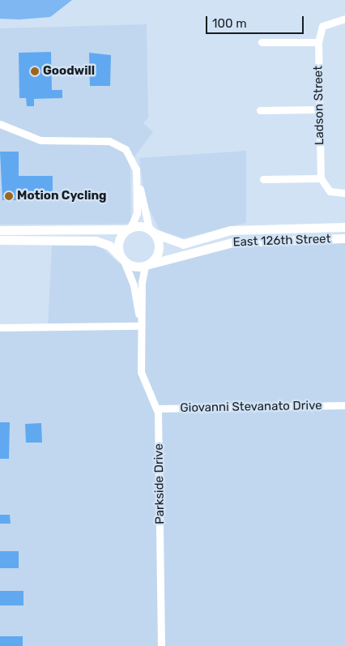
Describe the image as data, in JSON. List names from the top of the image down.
{
  "streets": {
    "main road": ["East 126th Street"],
    "street": ["Ladson Street", "Giovanni Stevanato Drive", "Parkside Drive"]
  },
  "crossings": [
    ["East 126th Street", "Parkside Drive"],
    ["Giovanni Stevanato Drive", "Parkside Drive"]
  ],
  "places": ["Goodwill", "Motion Cycling"],
  "scale_bar": "100 m"
}
